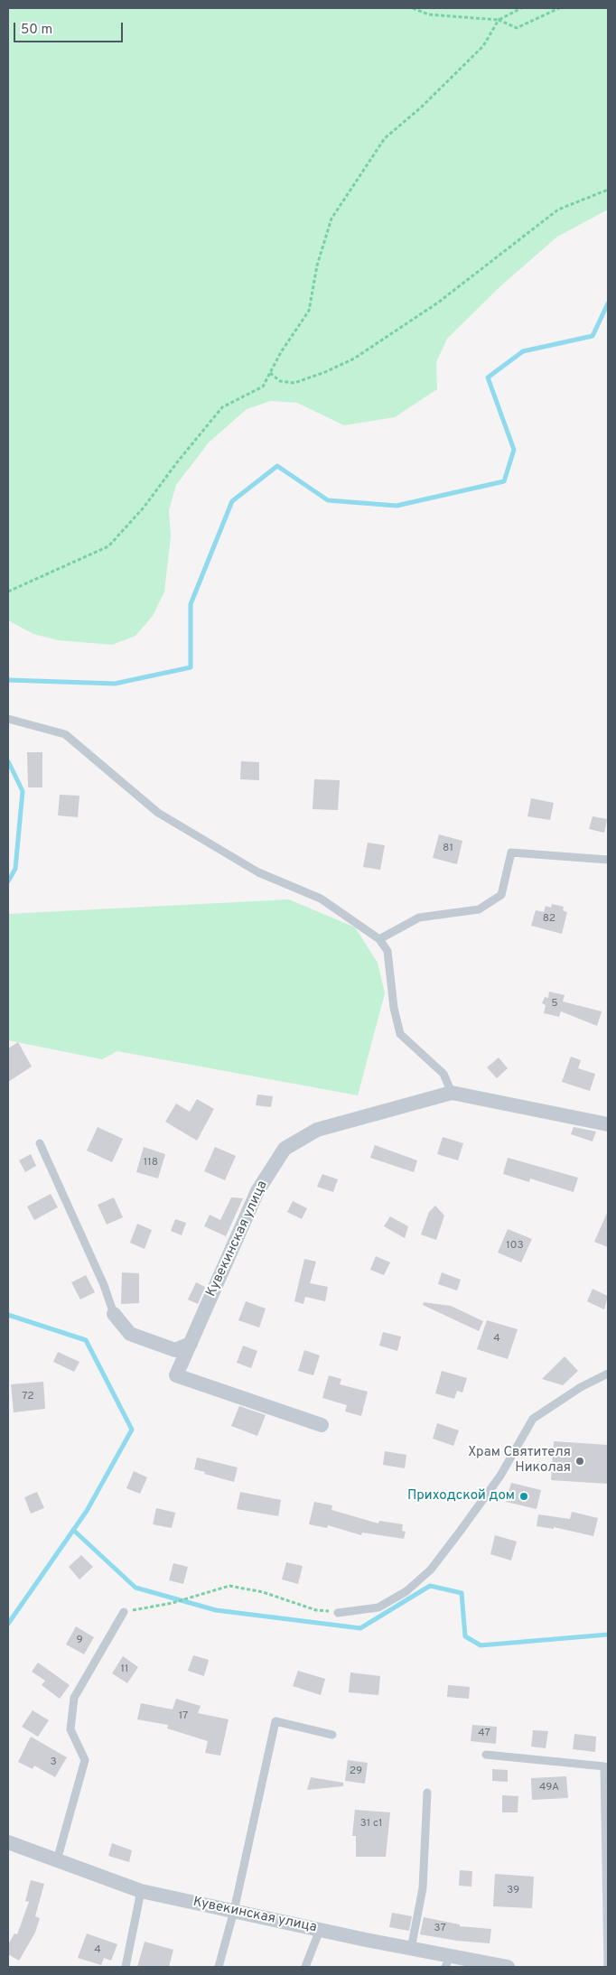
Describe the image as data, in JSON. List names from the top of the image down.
{
  "streets": {
    "street": ["Кувекинская улица"]
  },
  "places": ["Храм Святителя Николая", "Приходской дом"],
  "house_numbers": [
    "81",
    "82",
    "5",
    "118",
    "103",
    "4",
    "72",
    "9",
    "11",
    "17",
    "47",
    "3",
    "29",
    "49А",
    "31 с1",
    "39",
    "37",
    "4"
  ],
  "scale_bar": "50 m"
}
